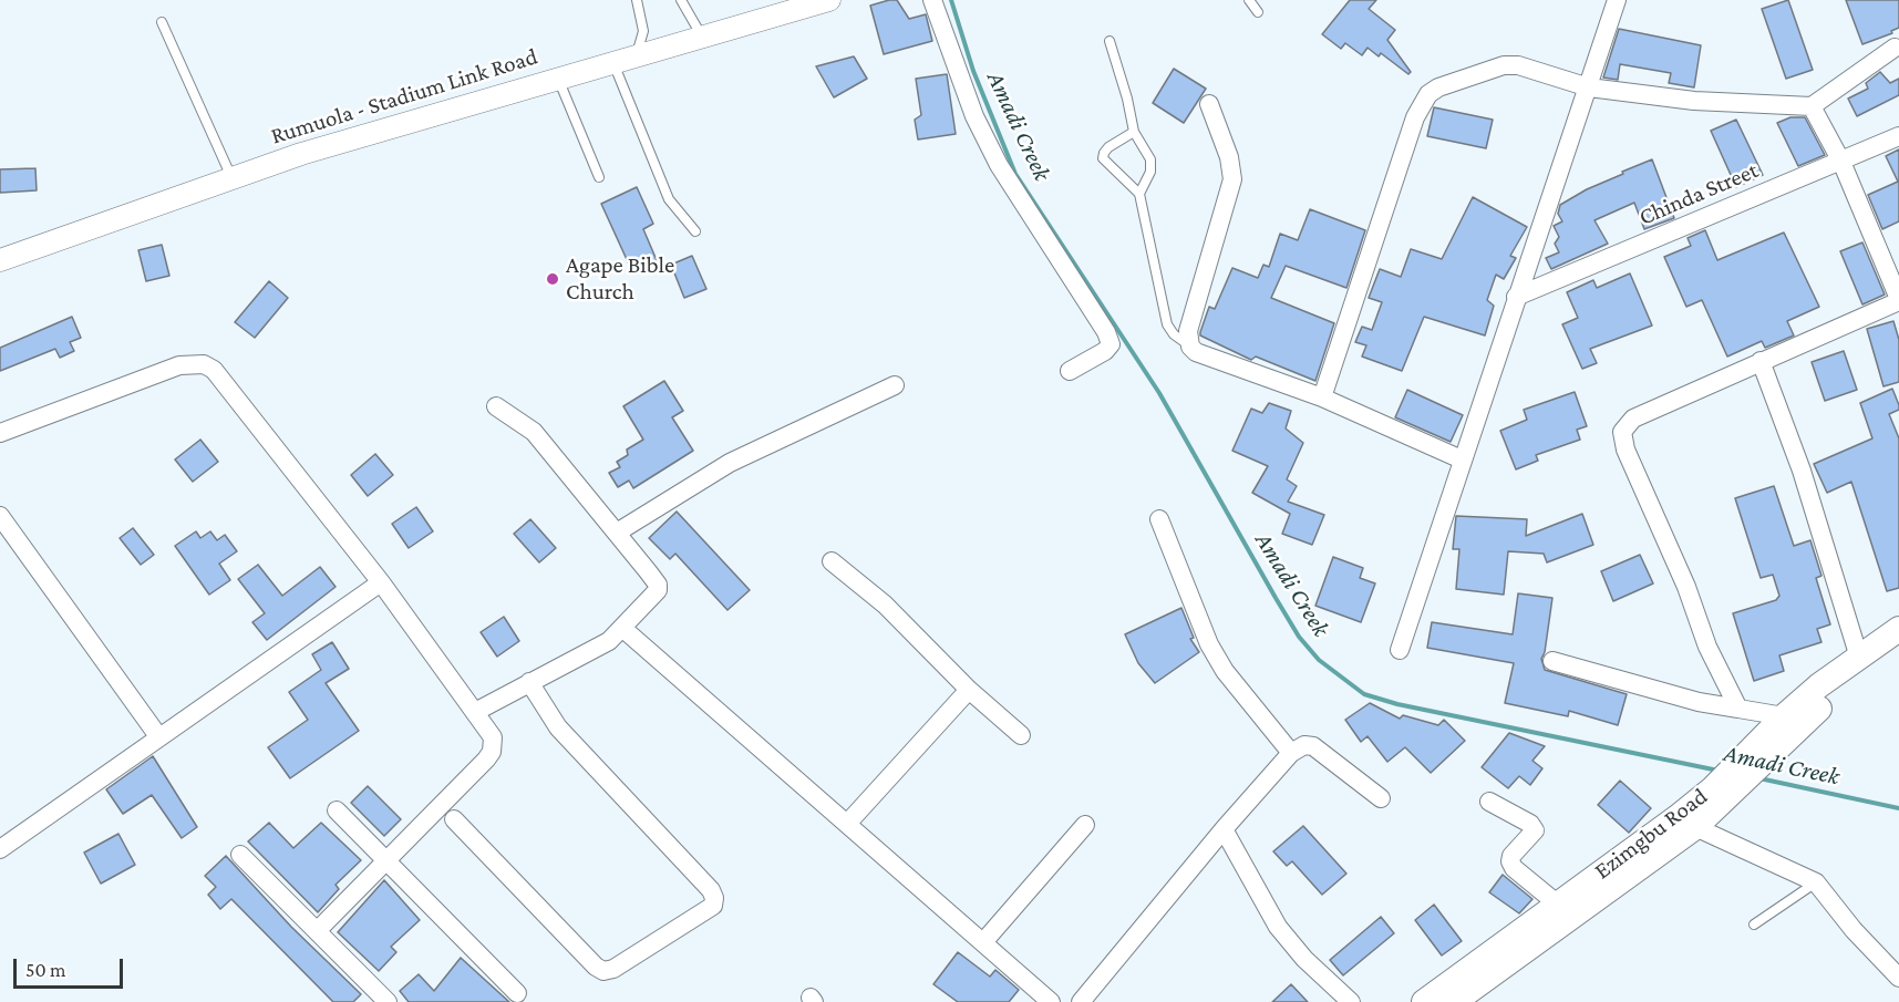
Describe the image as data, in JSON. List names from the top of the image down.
{
  "streets": {
    "main road": ["Ezimgbu Road"],
    "street": ["Rumuola - Stadium Link Road", "Chinda Street"]
  },
  "water": ["Amadi Creek"],
  "places": ["Agape Bible Church"],
  "scale_bar": "50 m"
}
